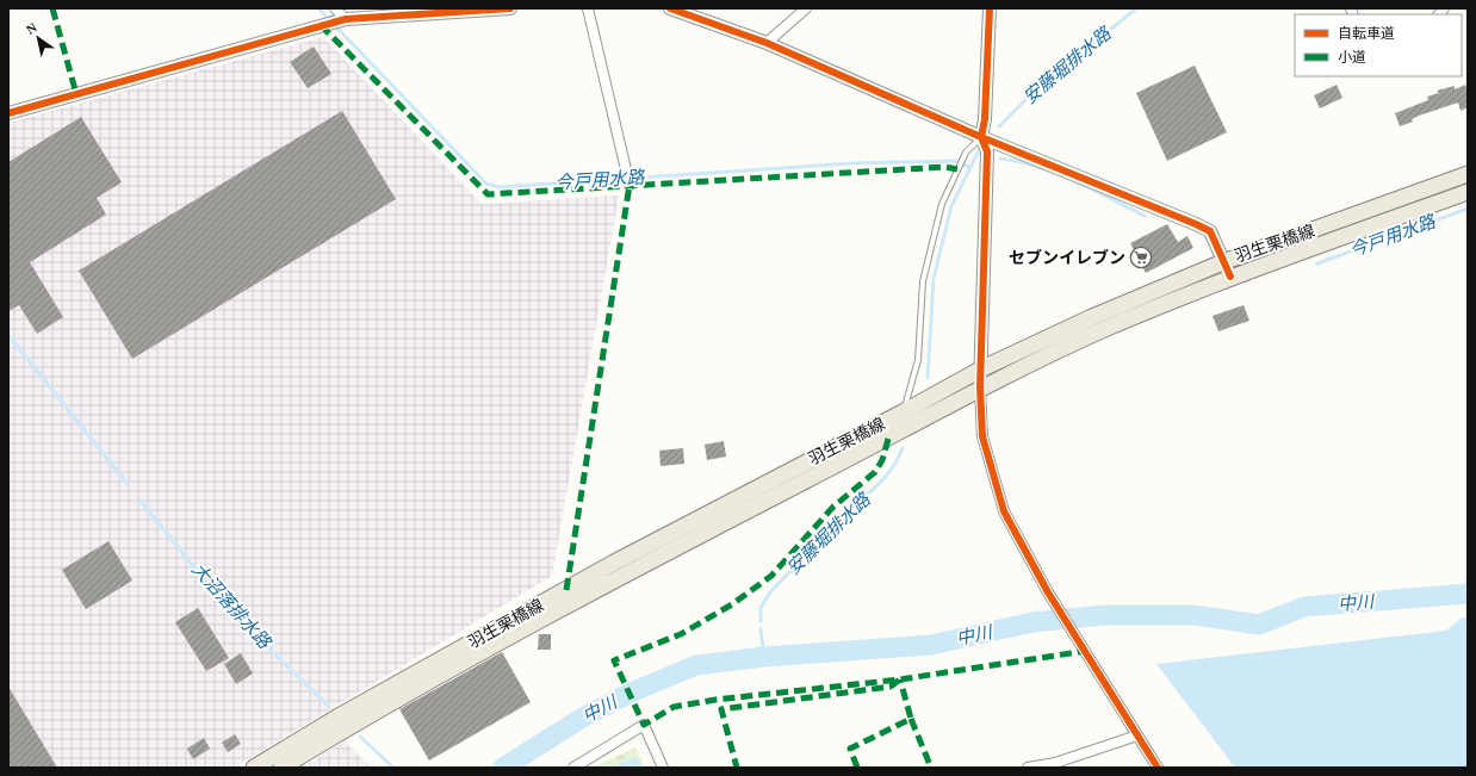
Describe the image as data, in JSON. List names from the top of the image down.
{
  "streets": {
    "main road": ["羽生栗橋線"]
  },
  "water": [
    "安藤堀排水路",
    "今戸用水路",
    "中川",
    "大沼落排水路"
  ],
  "places": {
    "supermarket": ["セブンイレブン"]
  },
  "legend": ["自転車道", "小道"],
  "north": "top left"
}
